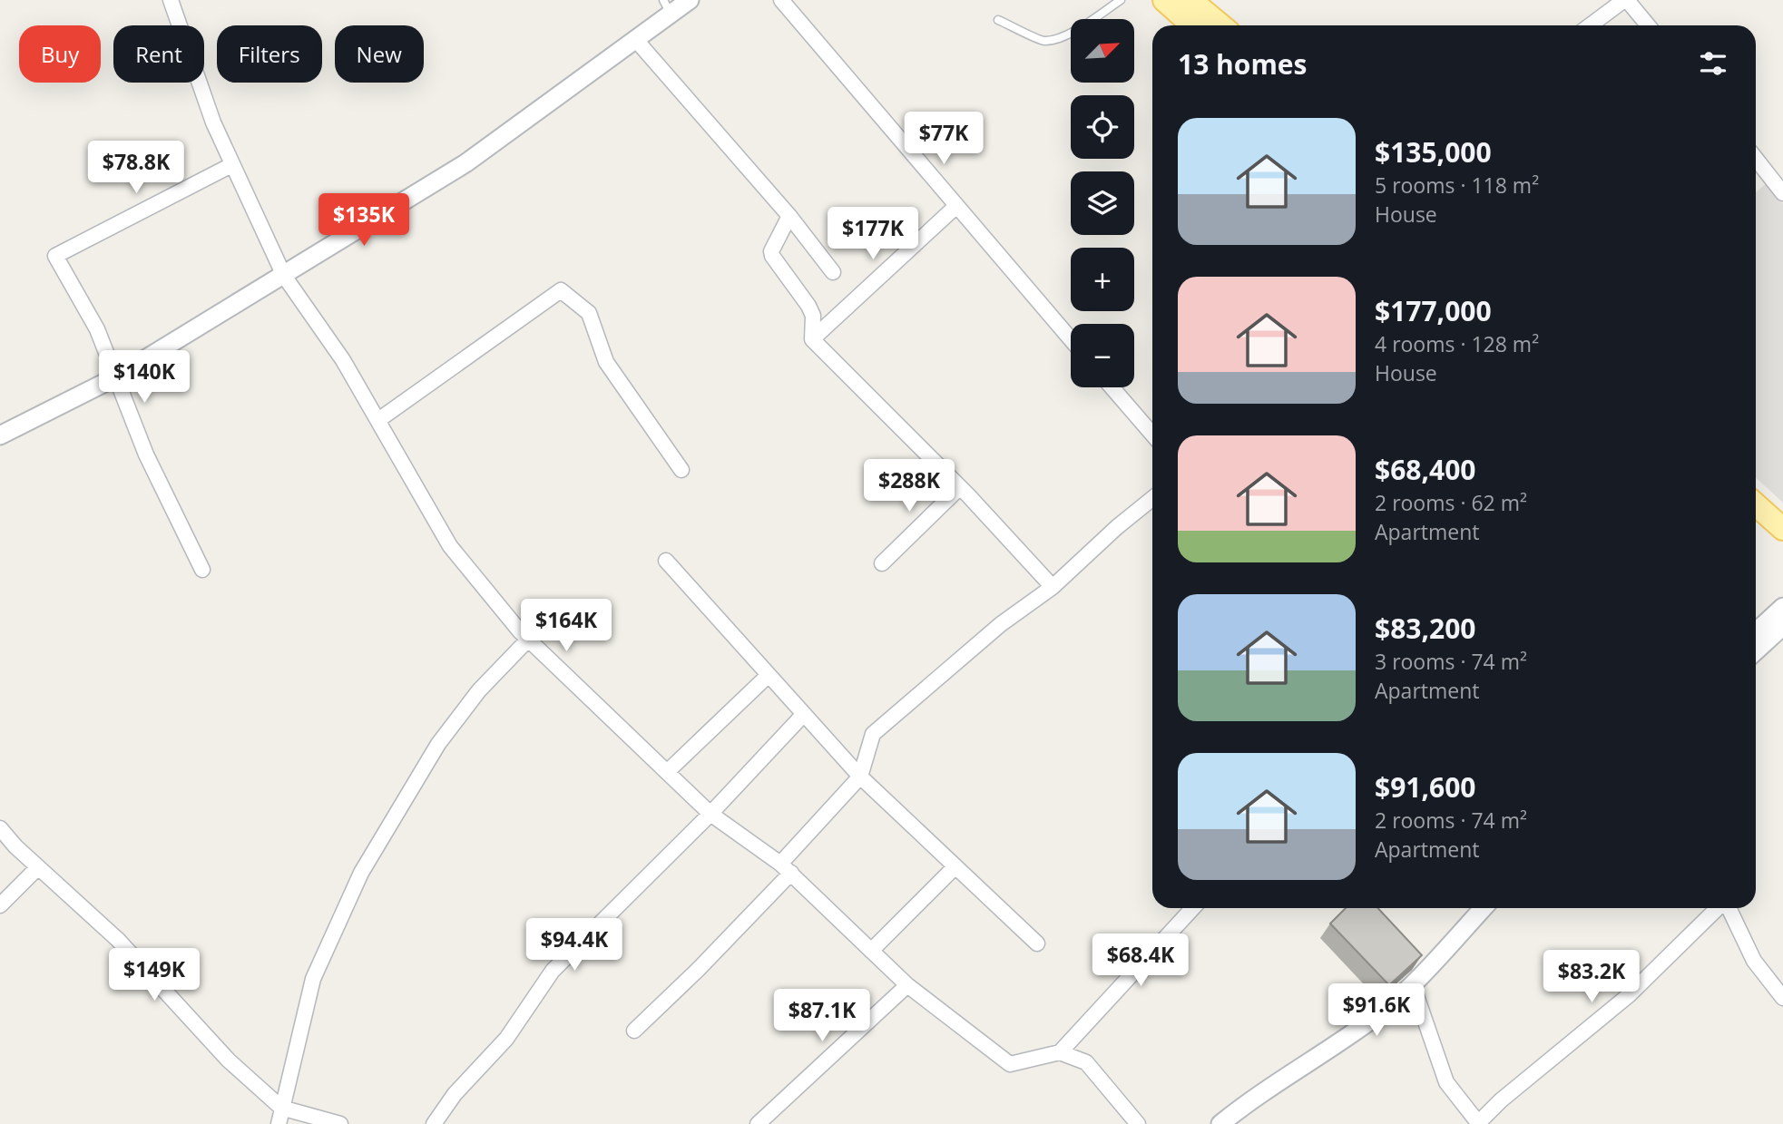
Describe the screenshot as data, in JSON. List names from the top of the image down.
{
  "north": "top right",
  "page": {
    "map_buttons": ["+", "−"],
    "chip": [
      "Buy",
      "Rent",
      "Filters",
      "New"
    ],
    "heading": "13 homes",
    "list": [
      {
        "name": "$135,000",
        "note": "5 rooms · 118 m² · House"
      },
      {
        "name": "$177,000",
        "note": "4 rooms · 128 m² · House"
      },
      {
        "name": "$68,400",
        "note": "2 rooms · 62 m² · Apartment"
      },
      {
        "name": "$83,200",
        "note": "3 rooms · 74 m² · Apartment"
      },
      {
        "name": "$91,600",
        "note": "2 rooms · 74 m² · Apartment"
      }
    ],
    "price": [
      "$77K",
      "$78.8K",
      "$135K",
      "$177K",
      "$140K",
      "$288K",
      "$164K",
      "$94.4K",
      "$68.4K",
      "$149K",
      "$83.2K",
      "$91.6K",
      "$87.1K"
    ]
  }
}
